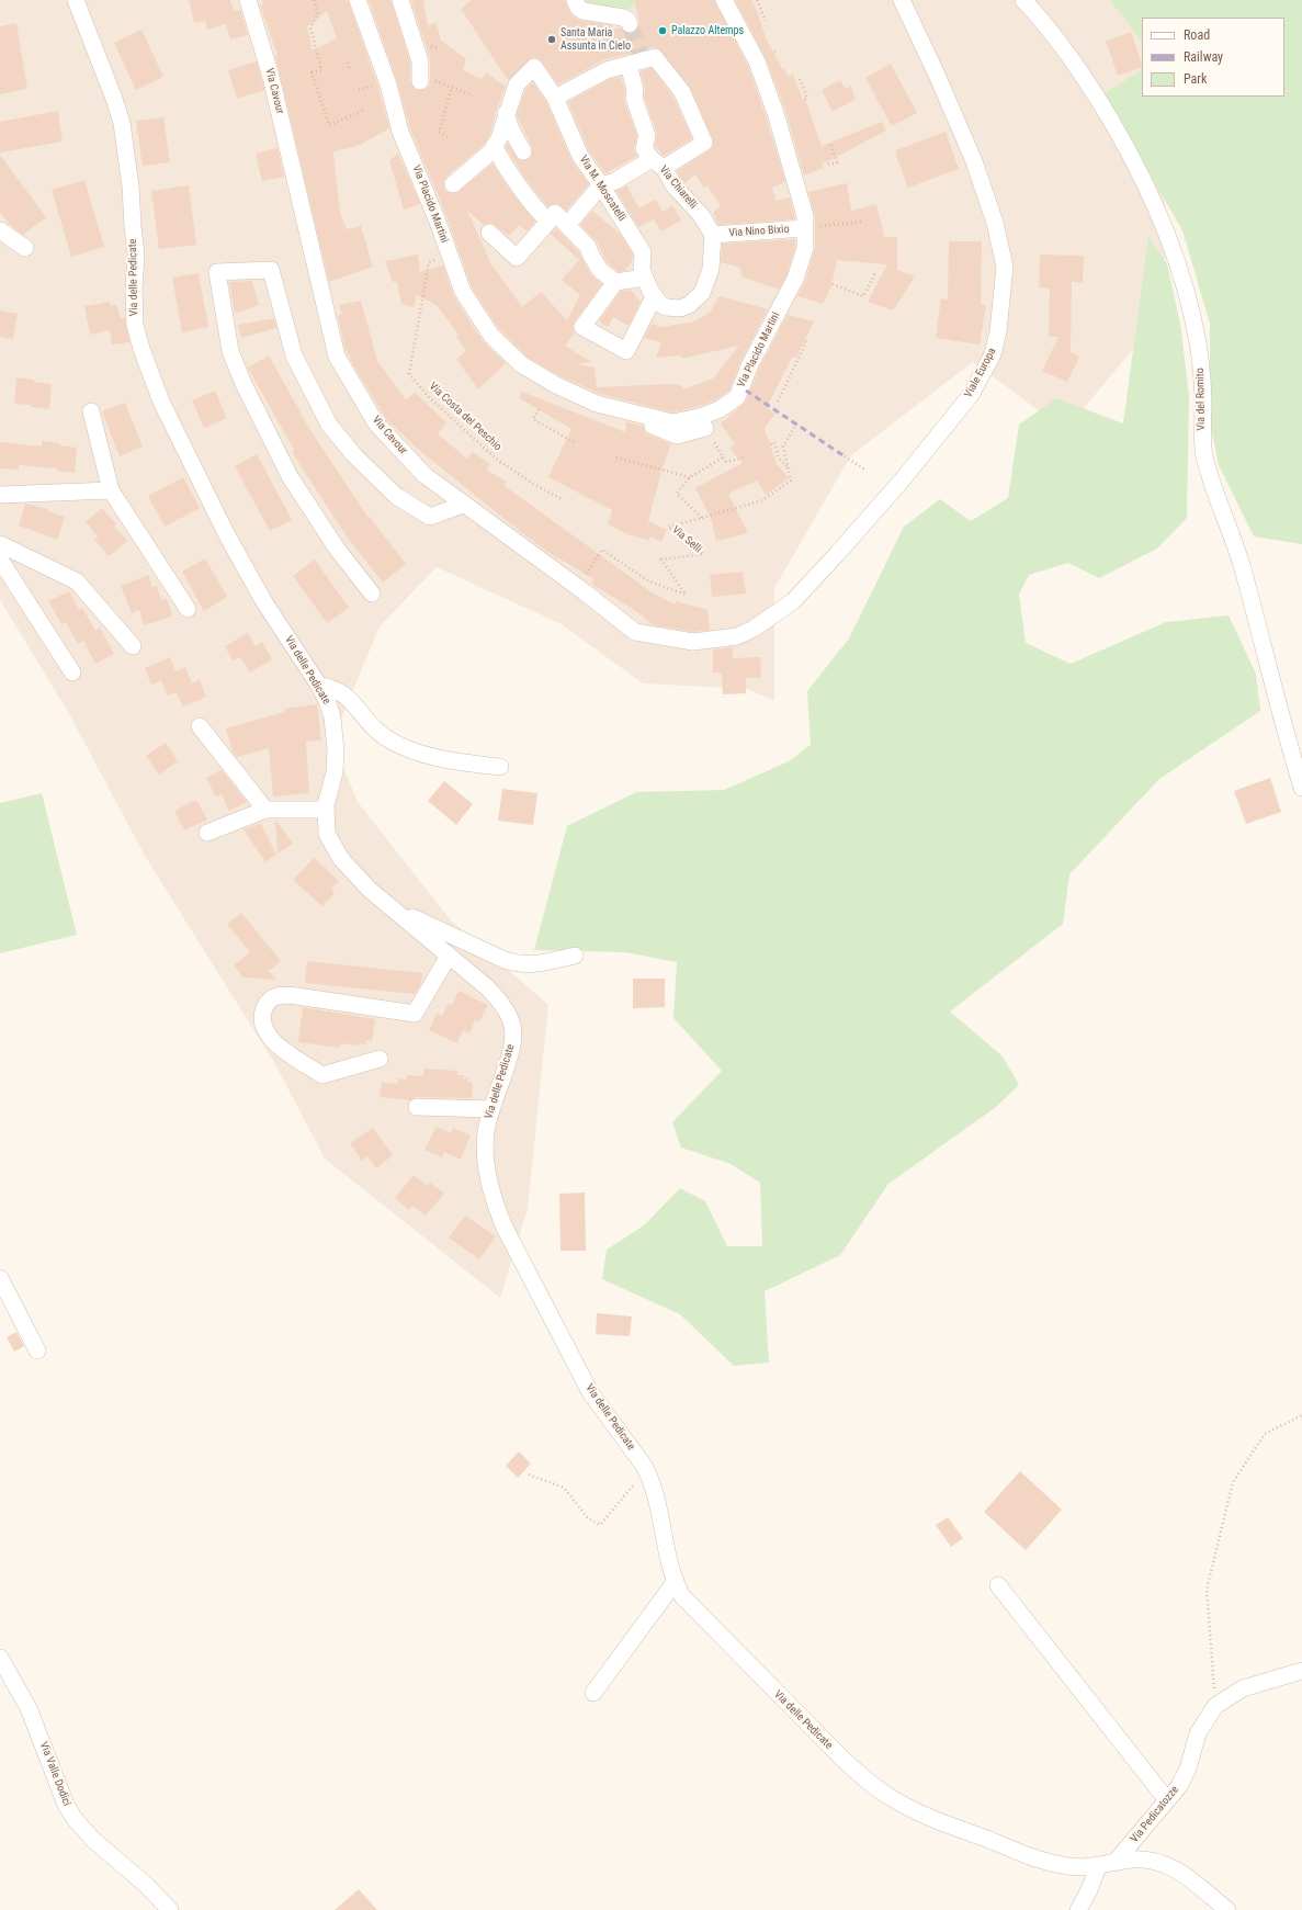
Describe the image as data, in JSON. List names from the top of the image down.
{
  "streets": {
    "street": [
      "Via Cavour",
      "Via Chiarelli",
      "Via M. Moscatelli",
      "Via Placido Martini",
      "Via Nino Bixio",
      "Via delle Pedicate",
      "Viale Europa",
      "Via del Romito",
      "Via Valle Dodici",
      "Via Pedicatozze"
    ],
    "path": ["Via Costa del Peschio", "Via Selli"]
  },
  "crossings": [
    ["Via Cavour", "Viale Europa"],
    ["Via Cavour", "Via Selli"],
    ["Via Chiarelli", "Via Nino Bixio"],
    ["Via Placido Martini", "Via Nino Bixio"],
    ["Via Placido Martini", "Via Costa del Peschio"],
    ["Via delle Pedicate", "Via Pedicatozze"]
  ],
  "places": ["Palazzo Altemps", "Santa Maria Assunta in Cielo"],
  "legend": ["Road", "Railway", "Park"]
}
